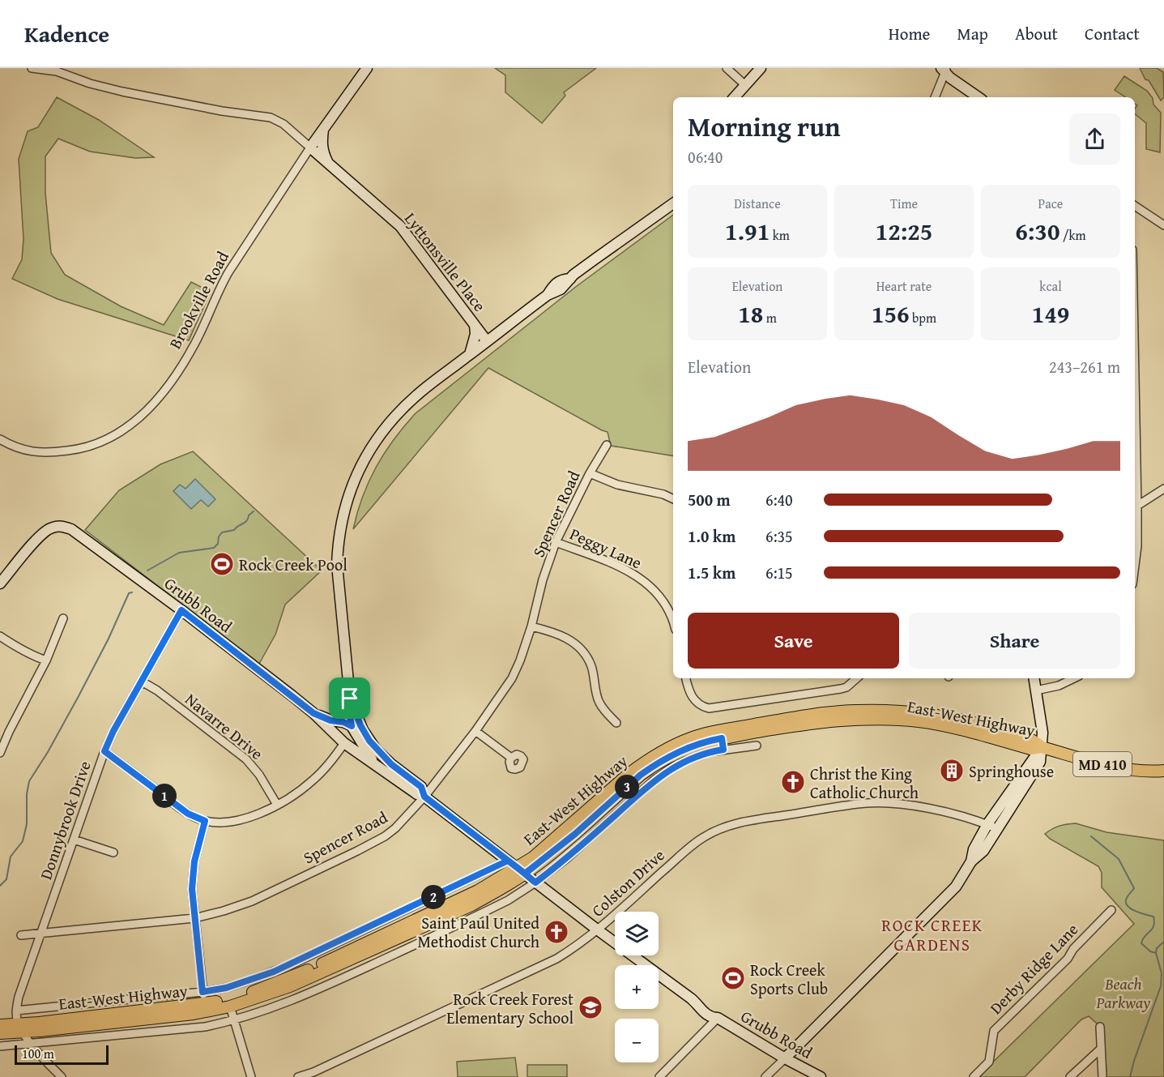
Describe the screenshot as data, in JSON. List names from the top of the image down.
{
  "streets": {
    "main road": ["East-West Highway", "MD 410"],
    "street": [
      "Lyttonsville Place",
      "Brookville Road",
      "Spencer Road",
      "Peggy Lane",
      "Grubb Road",
      "Navarre Drive",
      "Donnybrook Drive",
      "Colston Drive",
      "Derby Ridge Lane"
    ]
  },
  "crossings": [
    ["Lyttonsville Place", "Brookville Road"],
    ["Spencer Road", "Peggy Lane"],
    ["Spencer Road", "Grubb Road"],
    ["Spencer Road", "Donnybrook Drive"],
    ["Grubb Road", "East-West Highway"],
    ["Grubb Road", "Donnybrook Drive"],
    ["Grubb Road", "Colston Drive"],
    ["East-West Highway", "Donnybrook Drive"],
    ["Navarre Drive", "Donnybrook Drive"]
  ],
  "districts": ["ROCK CREEK GARDENS"],
  "parks": ["Beach Parkway"],
  "places": {
    "sports": ["Rock Creek Pool", "Rock Creek Sports Club"],
    "building": ["Springhouse"],
    "church": ["Christ the King Catholic Church", "Saint Paul United Methodist Church"],
    "school or university": ["Rock Creek Forest Elementary School"]
  },
  "scale_bar": "100 m",
  "page": {
    "header": "Kadence",
    "nav": [
      "Home",
      "Map",
      "About",
      "Contact"
    ],
    "heading": ["Morning run", "06:40"],
    "stats": [
      ["Distance", "1.91 km"],
      ["Time", "12:25"],
      ["Pace", "6:30 /km"],
      ["Elevation", "18 m"],
      ["Heart rate", "156 bpm"],
      ["kcal", "149"]
    ],
    "chart": ["Elevation", "243–261 m"],
    "list": [
      {
        "name": "500 m",
        "note": "6:40"
      },
      {
        "name": "1.0 km",
        "note": "6:35"
      },
      {
        "name": "1.5 km",
        "note": "6:15"
      }
    ],
    "buttons": ["Save", "Share"],
    "pins": ["3", "1", "2"],
    "map_buttons": ["+", "−"],
    "scale": "100 m"
  }
}
